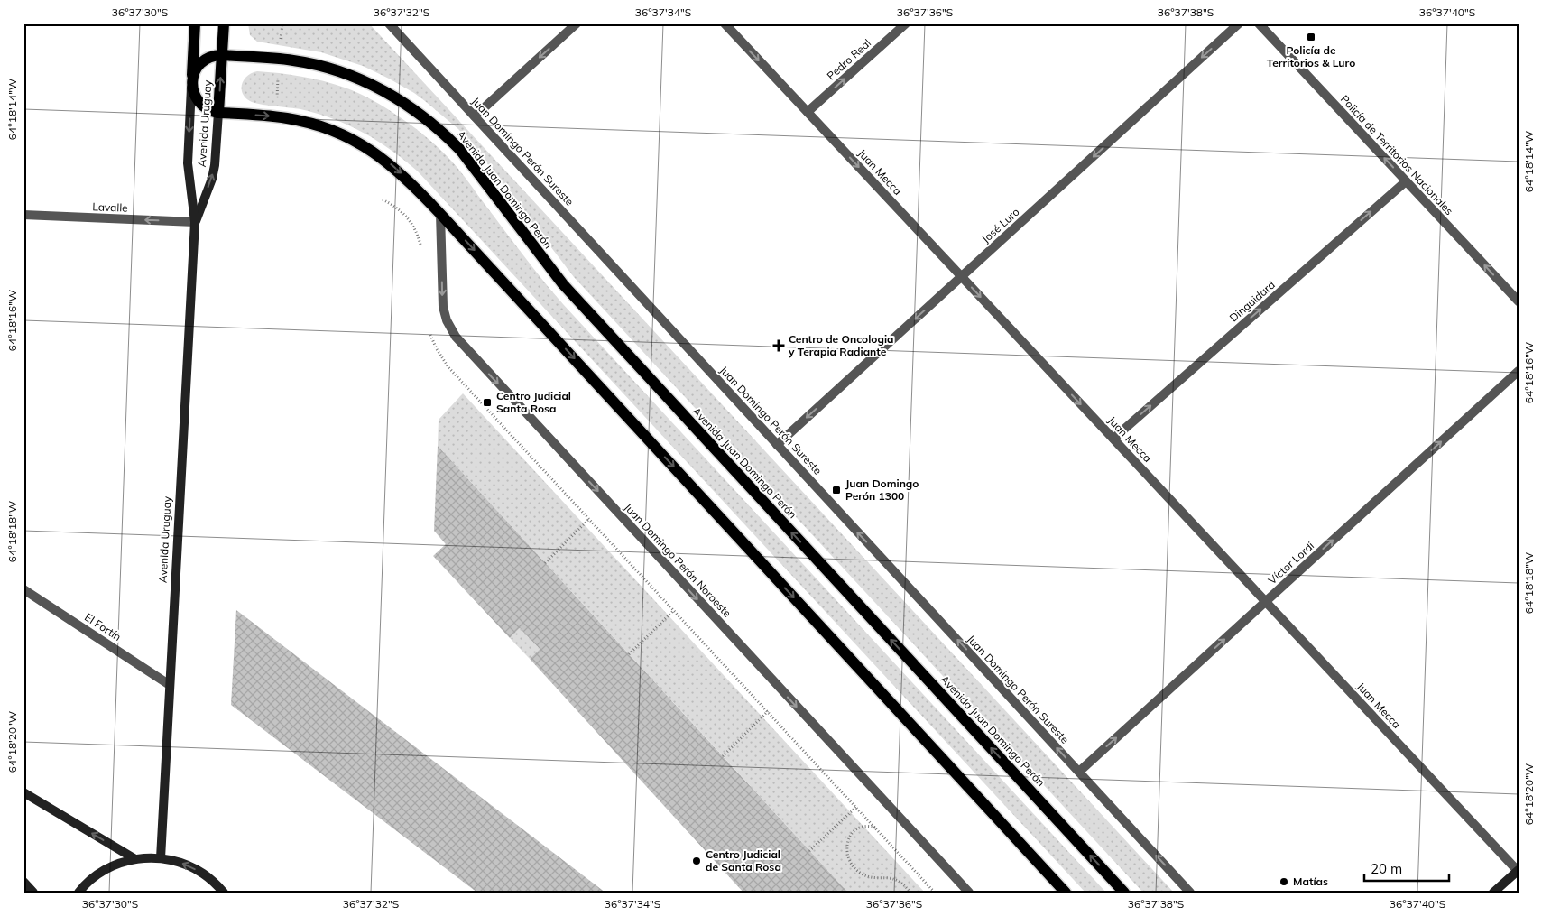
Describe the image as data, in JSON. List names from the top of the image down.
{
  "streets": {
    "main road": ["Avenida Uruguay", "Avenida Juan Domingo Perón"],
    "street": [
      "Pedro Real",
      "Juan Domingo Perón Sureste",
      "Policía de Territorios Nacionales",
      "Juan Mecca",
      "Lavalle",
      "José Luro",
      "Dinguidard",
      "Juan Domingo Perón Noroeste",
      "Víctor Lordi",
      "El Fortín"
    ]
  },
  "crossings": [
    ["Pedro Real", "Juan Mecca"],
    ["Avenida Uruguay", "Avenida Juan Domingo Perón"],
    ["Avenida Uruguay", "Lavalle"],
    ["Avenida Uruguay", "El Fortín"],
    ["Juan Domingo Perón Sureste", "José Luro"],
    ["Juan Domingo Perón Sureste", "Víctor Lordi"],
    ["Policía de Territorios Nacionales", "Dinguidard"],
    ["Juan Mecca", "José Luro"],
    ["Juan Mecca", "Dinguidard"],
    ["Juan Mecca", "Víctor Lordi"]
  ],
  "one_way": [
    "Pedro Real",
    "Juan Domingo Perón Sureste",
    "Policía de Territorios Nacionales",
    "Juan Mecca",
    "Lavalle",
    "José Luro",
    "Dinguidard",
    "Juan Domingo Perón Noroeste",
    "Víctor Lordi"
  ],
  "places": {
    "transit": ["Policía de Territorios & Luro", "Centro Judicial Santa Rosa", "Juan Domingo Perón 1300"],
    "health": ["Centro de Oncologia y Terapia Radiante"],
    "other": ["Centro Judicial de Santa Rosa", "Matías"]
  },
  "scale_bar": "20 m",
  "coordinates": [
    "36°37'30\"S",
    "36°37'32\"S",
    "36°37'34\"S",
    "36°37'36\"S",
    "36°37'38\"S",
    "36°37'40\"S",
    "64°18'14\"W",
    "64°18'16\"W",
    "64°18'18\"W",
    "64°18'20\"W"
  ]
}
